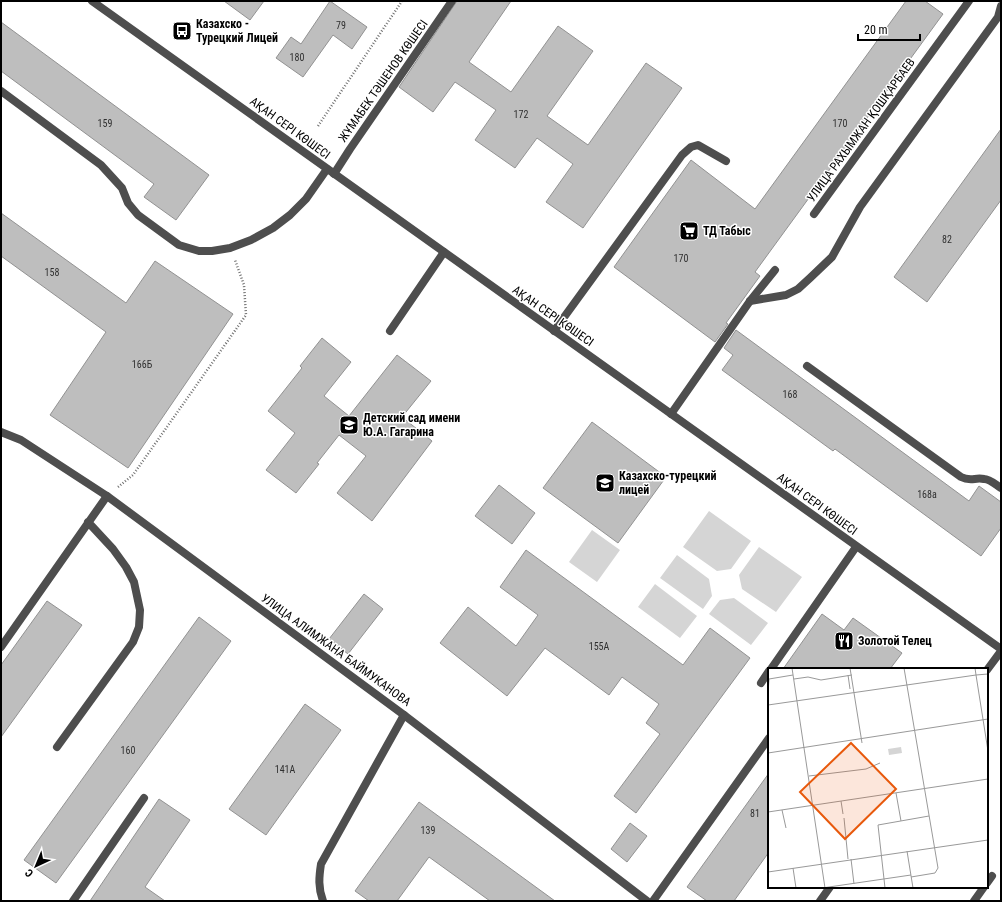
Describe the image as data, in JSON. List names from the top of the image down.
{
  "streets": {
    "street": [
      "ЖҰМАБЕК ТӘШЕНОВ КӨШЕСІ",
      "АҚАН СЕРІ КӨШЕСІ",
      "УЛИЦА РАХЫМЖАН ҚОШҚАРБАЕВ",
      "УЛИЦА АЛИМЖАНА БАЙМУКАНОВА"
    ]
  },
  "crossings": [
    ["ЖҰМАБЕК ТӘШЕНОВ КӨШЕСІ", "АҚАН СЕРІ КӨШЕСІ"]
  ],
  "places": {
    "bus stop": ["Казахско - Турецкий Лицей"],
    "supermarket": ["ТД Табыс"],
    "school or university": ["Детский сад имени Ю.А. Гагарина", "Казахско-турецкий лицей"],
    "restaurant": ["Золотой Телец"]
  },
  "house_numbers": [
    "79",
    "180",
    "172",
    "159",
    "170",
    "82",
    "170",
    "158",
    "166Б",
    "168",
    "168а",
    "155А",
    "160",
    "141А",
    "81",
    "139"
  ],
  "scale_bar": "20 m",
  "north": "bottom left"
}
